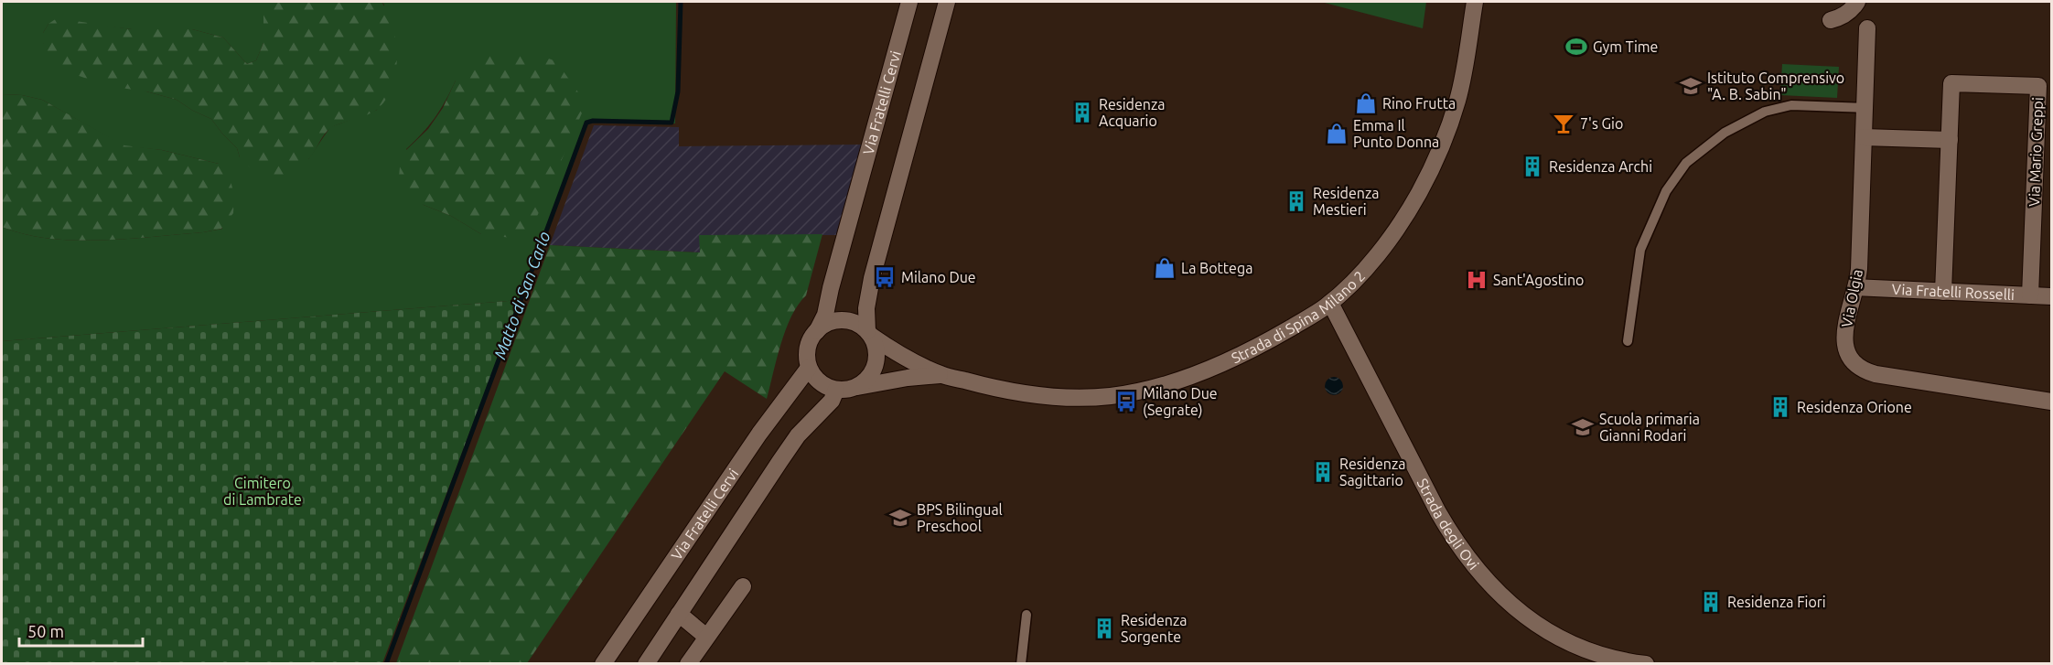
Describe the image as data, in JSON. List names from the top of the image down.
{
  "streets": {
    "street": [
      "Via Fratelli Cervi",
      "Via Mario Greppi",
      "Via Fratelli Rosselli",
      "Via Olgia",
      "Strada di Spina Milano 2",
      "Strada degli Ovi"
    ]
  },
  "crossings": [
    ["Via Fratelli Cervi", "Strada di Spina Milano 2"],
    ["Via Mario Greppi", "Via Fratelli Rosselli"],
    ["Via Fratelli Rosselli", "Via Olgia"],
    ["Strada di Spina Milano 2", "Strada degli Ovi"]
  ],
  "water": ["Matto di San Carlo"],
  "parks": ["Cimitero di Lambrate"],
  "places": {
    "sports": ["Gym Time"],
    "school or university": ["Istituto Comprensivo \"A. B. Sabin\"", "Scuola primaria Gianni Rodari", "BPS Bilingual Preschool"],
    "shop": ["Rino Frutta", "Emma Il Punto Donna", "La Bottega"],
    "building": [
      "Residenza Acquario",
      "Residenza Archi",
      "Residenza Mestieri",
      "Residenza Orione",
      "Residenza Sagittario",
      "Residenza Fiori",
      "Residenza Sorgente"
    ],
    "bar": ["7's Gio"],
    "bus stop": ["Milano Due", "Milano Due (Segrate)"],
    "hospital": ["Sant'Agostino"]
  },
  "scale_bar": "50 m"
}
